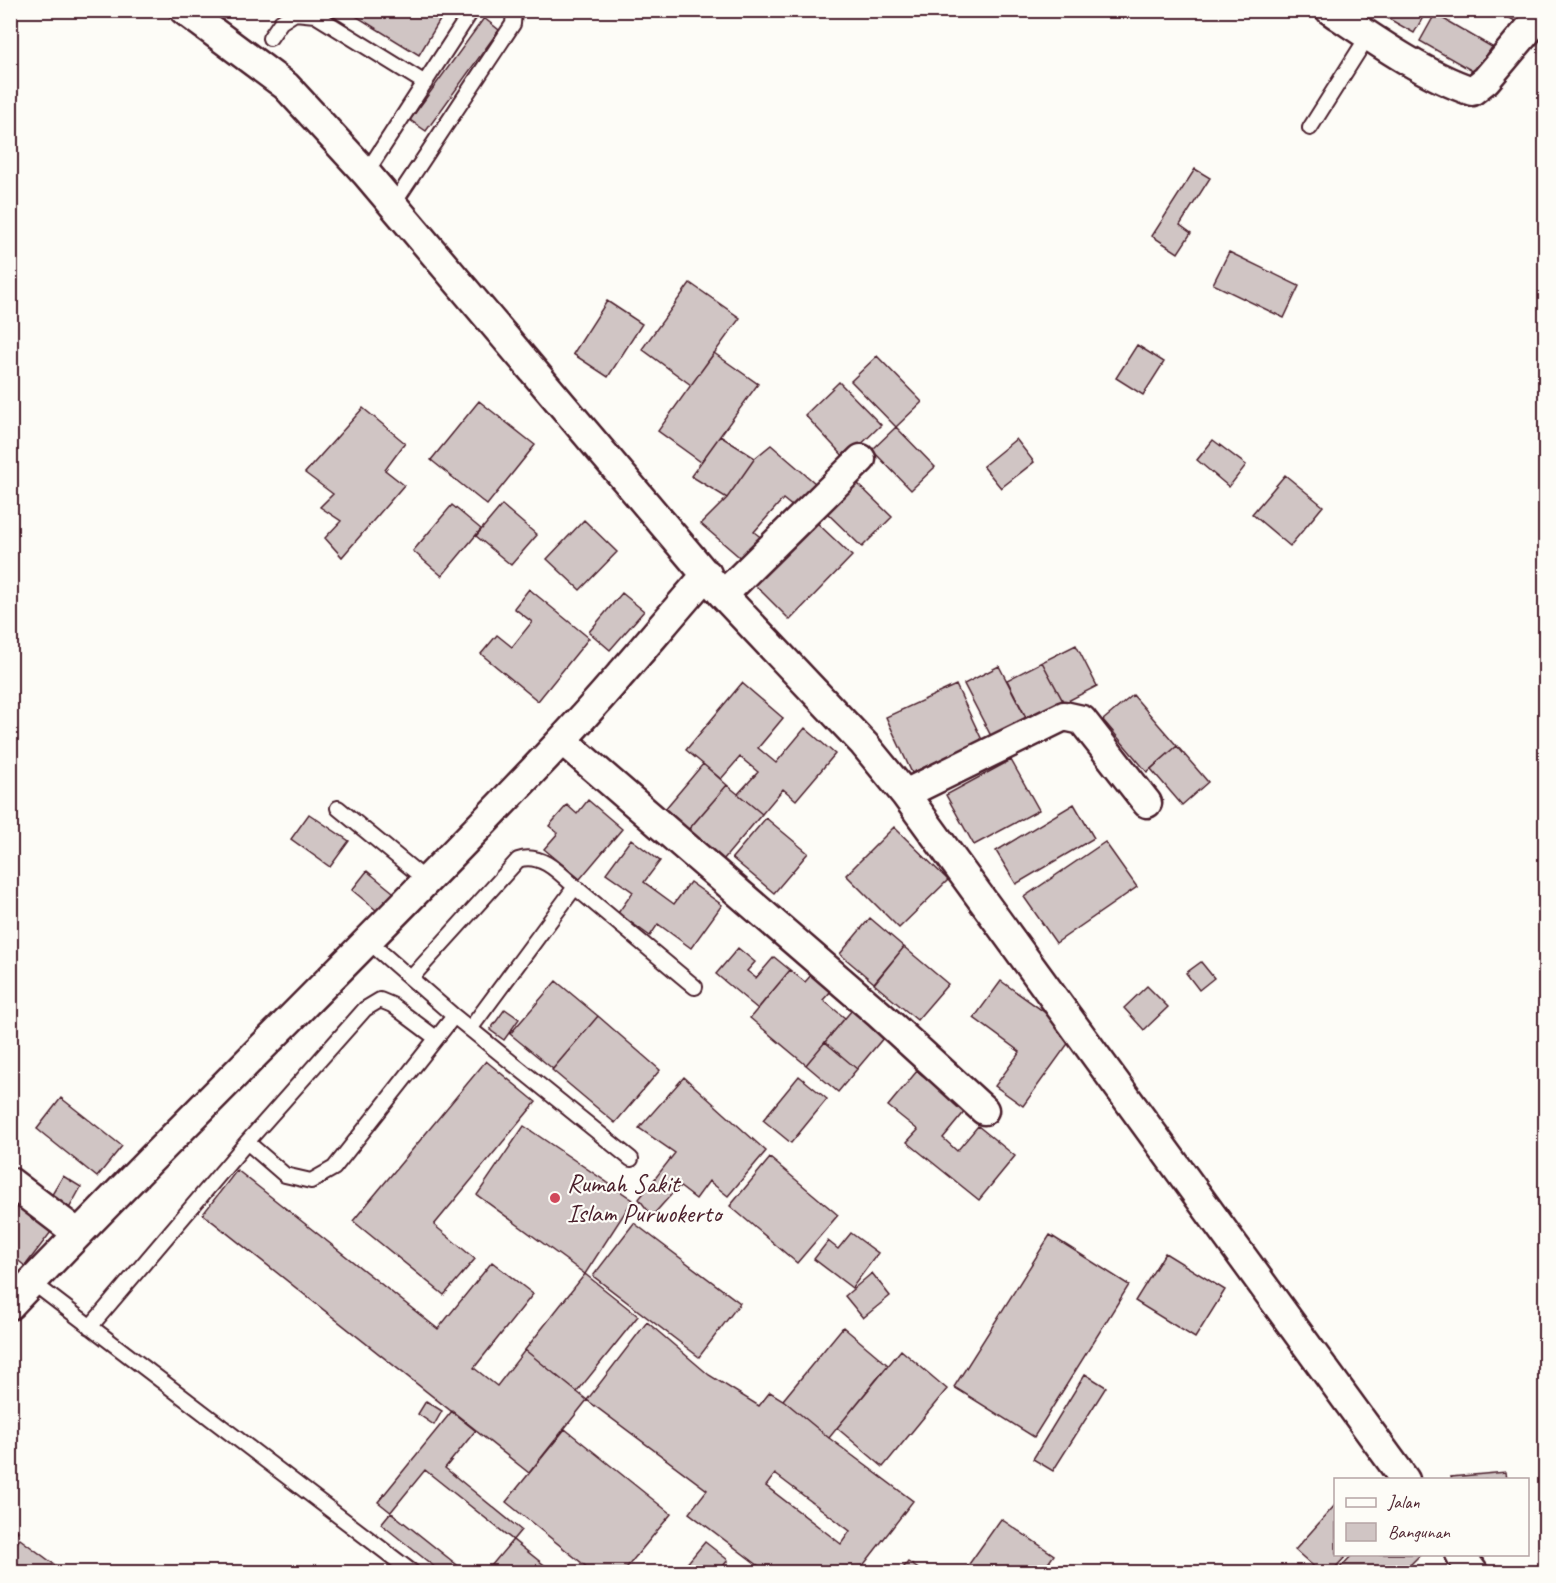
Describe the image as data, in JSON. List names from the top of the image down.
{
  "places": ["Rumah Sakit Islam Purwokerto"],
  "legend": ["Jalan", "Bangunan"]
}
